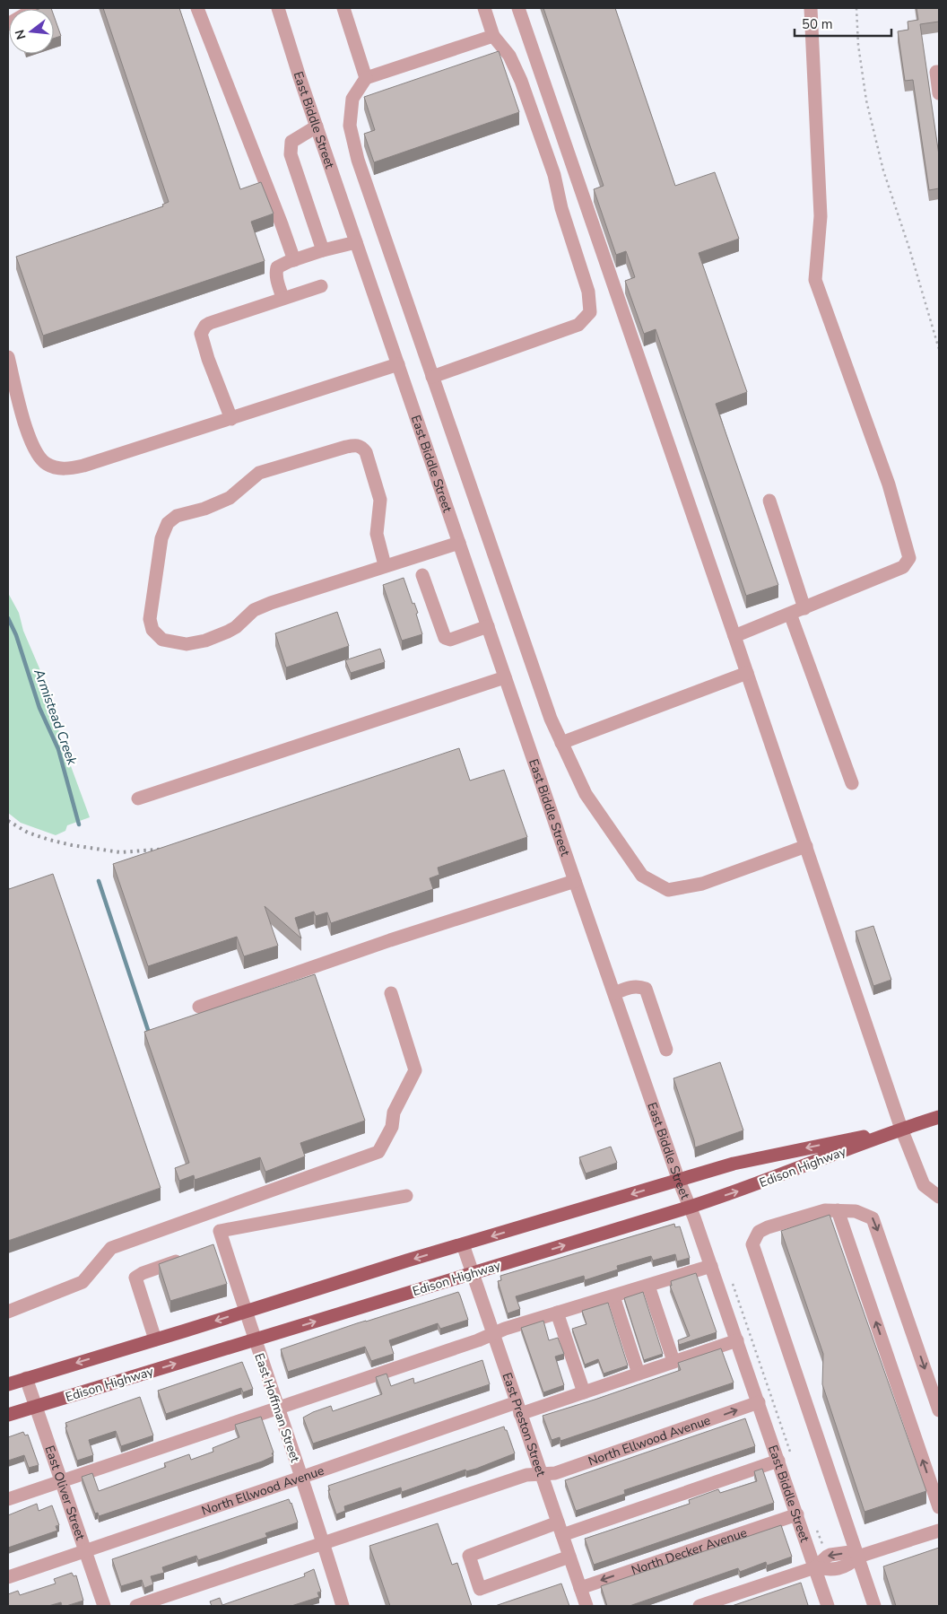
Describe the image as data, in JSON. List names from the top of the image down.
{
  "streets": {
    "main road": ["Edison Highway"],
    "street": [
      "East Biddle Street",
      "East Hoffman Street",
      "East Preston Street",
      "North Ellwood Avenue",
      "East Oliver Street",
      "North Decker Avenue"
    ]
  },
  "crossings": [
    ["East Biddle Street", "Edison Highway"],
    ["East Biddle Street", "North Ellwood Avenue"],
    ["East Biddle Street", "North Decker Avenue"],
    ["Edison Highway", "East Hoffman Street"],
    ["Edison Highway", "East Preston Street"],
    ["Edison Highway", "East Oliver Street"],
    ["East Hoffman Street", "North Ellwood Avenue"],
    ["East Preston Street", "North Ellwood Avenue"],
    ["East Preston Street", "North Decker Avenue"],
    ["North Ellwood Avenue", "East Oliver Street"]
  ],
  "water": ["Armistead Creek"],
  "scale_bar": "50 m",
  "north": "left"
}
